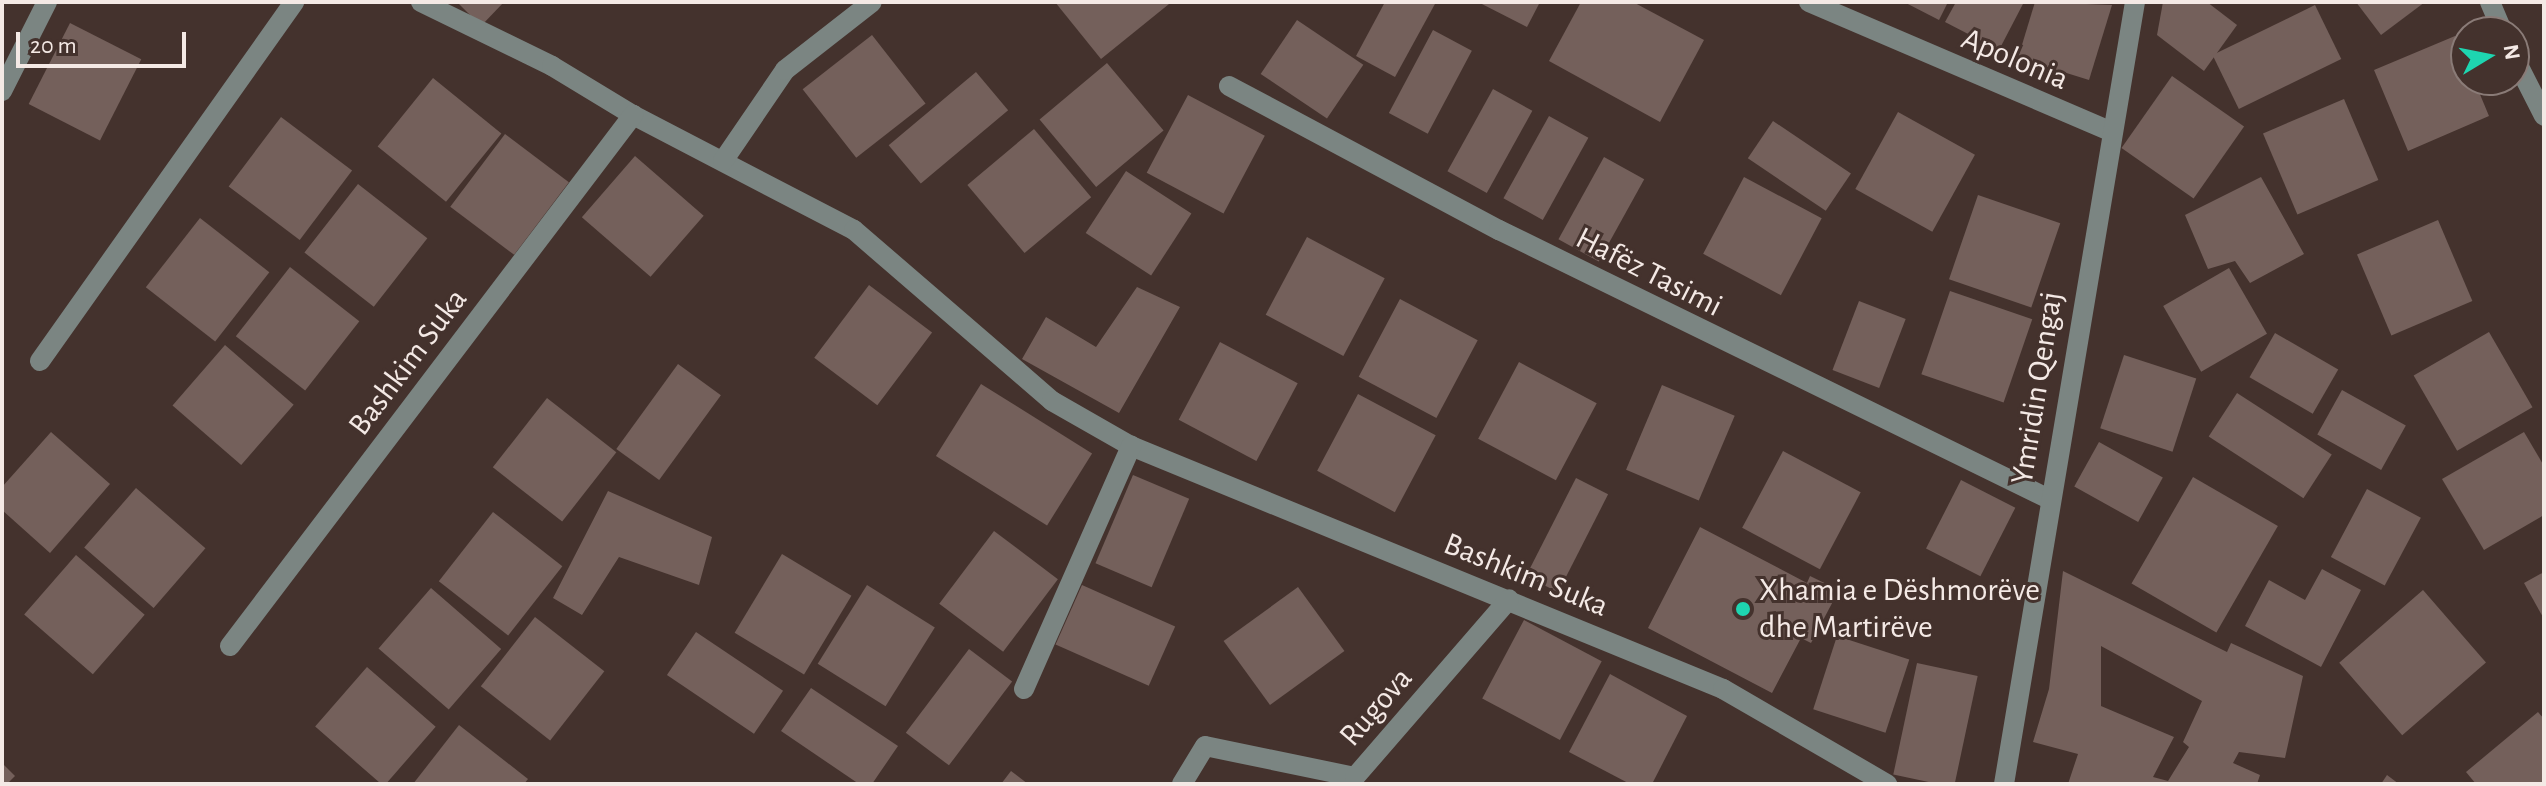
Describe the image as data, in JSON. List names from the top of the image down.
{
  "streets": {
    "street": [
      "Apolonia",
      "Hafëz Tasimi",
      "Bashkim Suka",
      "Ymridin Qengaj",
      "Rugova"
    ]
  },
  "crossings": [
    ["Apolonia", "Ymridin Qengaj"],
    ["Hafëz Tasimi", "Ymridin Qengaj"],
    ["Bashkim Suka", "Rugova"]
  ],
  "places": ["Xhamia e Dëshmorëve dhe Martirëve"],
  "scale_bar": "20 m",
  "north": "right"
}
